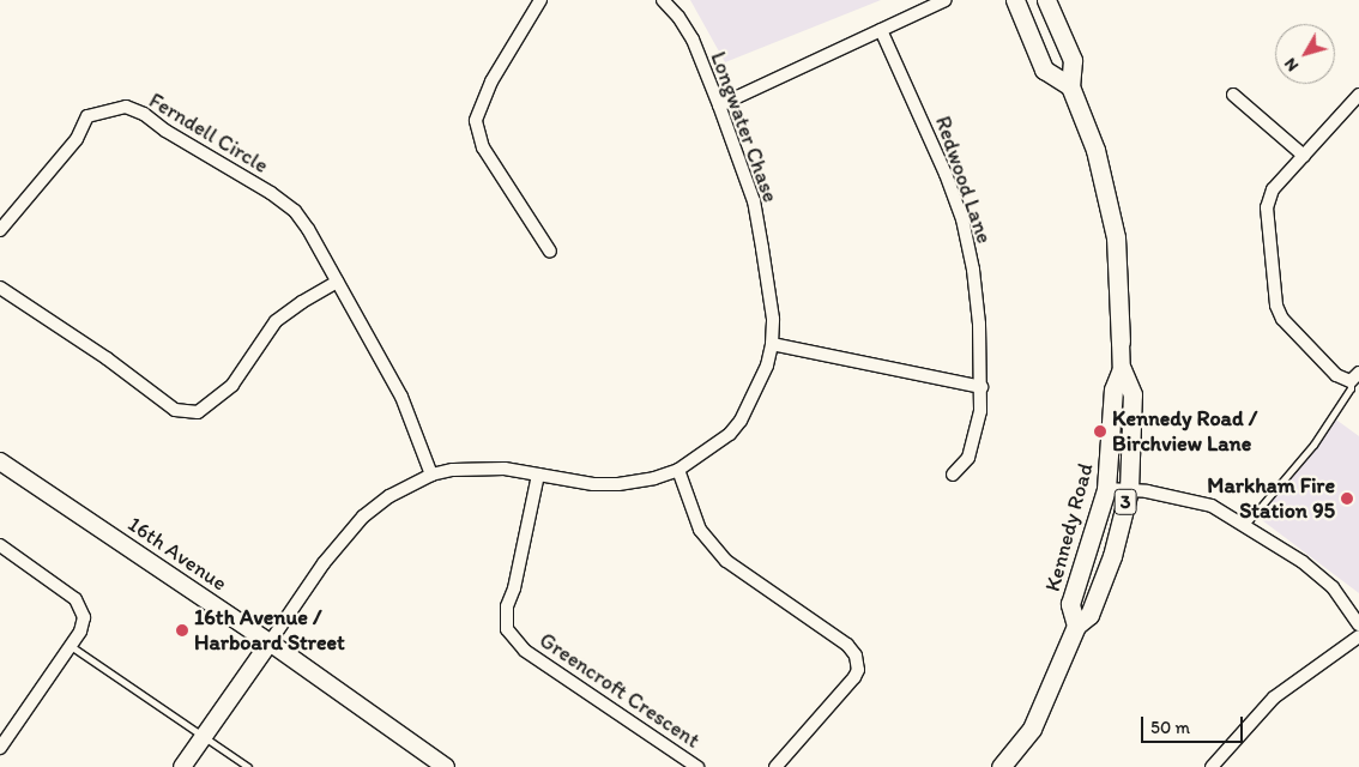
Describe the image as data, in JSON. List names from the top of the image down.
{
  "streets": {
    "main road": ["3", "Kennedy Road", "16th Avenue"],
    "street": [
      "Longwater Chase",
      "Ferndell Circle",
      "Redwood Lane",
      "Greencroft Crescent"
    ]
  },
  "crossings": [
    ["Longwater Chase", "Ferndell Circle"],
    ["Longwater Chase", "16th Avenue"],
    ["Longwater Chase", "Greencroft Crescent"]
  ],
  "places": ["Kennedy Road / Birchview Lane", "Markham Fire Station 95", "16th Avenue / Harboard Street"],
  "scale_bar": "50 m",
  "north": "bottom left"
}
